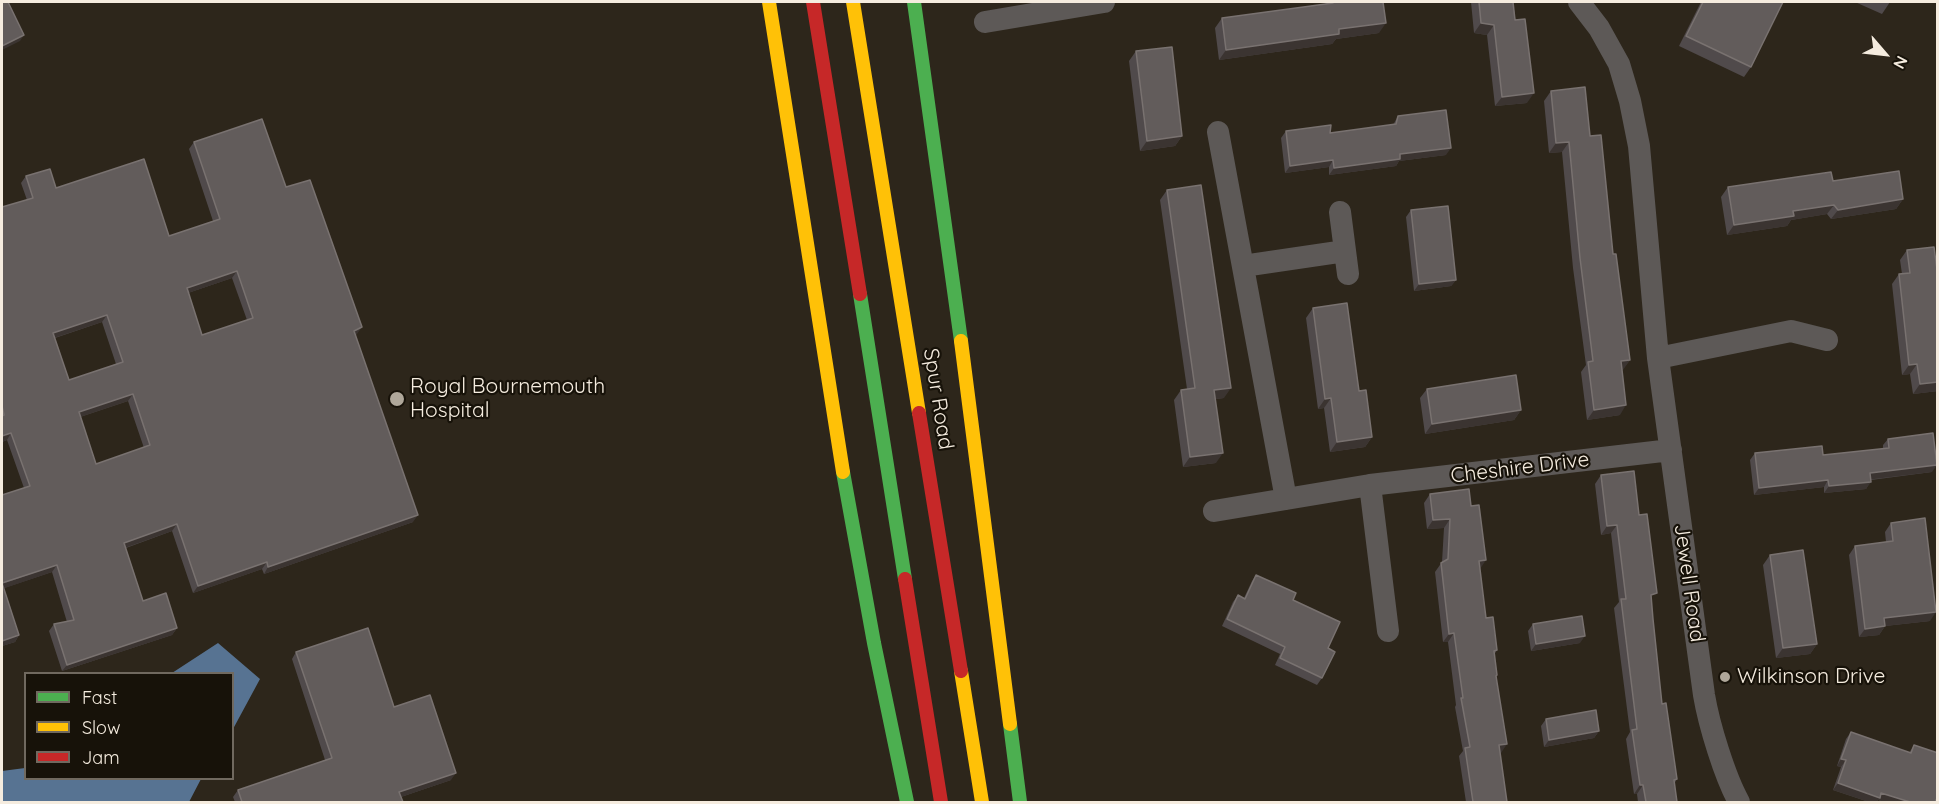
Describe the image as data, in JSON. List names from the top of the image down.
{
  "streets": {
    "highway": ["Spur Road"],
    "street": ["Cheshire Drive", "Jewell Road"]
  },
  "crossings": [
    ["Cheshire Drive", "Jewell Road"]
  ],
  "places": ["Royal Bournemouth Hospital", "Wilkinson Drive"],
  "legend": ["Fast", "Slow", "Jam"],
  "north": "bottom right"
}
